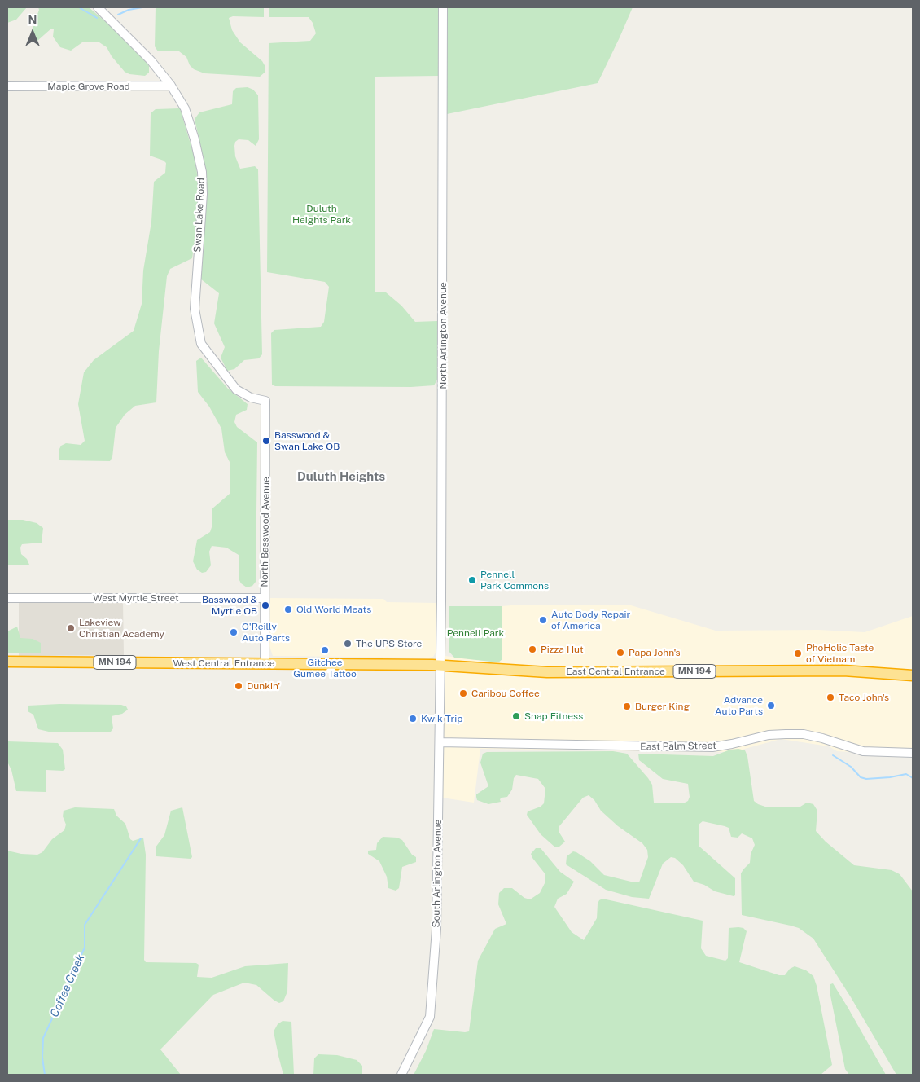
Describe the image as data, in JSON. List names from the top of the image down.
{
  "streets": {
    "highway": ["MN 194", "West Central Entrance", "East Central Entrance"],
    "street": [
      "Maple Grove Road",
      "Swan Lake Road",
      "North Arlington Avenue",
      "North Basswood Avenue",
      "West Myrtle Street",
      "East Palm Street",
      "South Arlington Avenue"
    ]
  },
  "crossings": [
    ["Maple Grove Road", "Swan Lake Road"],
    ["Swan Lake Road", "North Basswood Avenue"],
    ["North Arlington Avenue", "West Central Entrance"],
    ["North Arlington Avenue", "East Central Entrance"],
    ["North Arlington Avenue", "South Arlington Avenue"],
    ["North Basswood Avenue", "West Myrtle Street"],
    ["North Basswood Avenue", "West Central Entrance"],
    ["West Central Entrance", "East Central Entrance"],
    ["West Central Entrance", "South Arlington Avenue"],
    ["East Central Entrance", "South Arlington Avenue"],
    ["East Palm Street", "South Arlington Avenue"]
  ],
  "districts": ["Duluth Heights"],
  "water": ["Coffee Creek"],
  "parks": ["Duluth Heights Park", "Pennell Park"],
  "places": [
    "Basswood & Swan Lake OB",
    "Pennell Park Commons",
    "Basswood & Myrtle OB",
    "Old World Meats",
    "Auto Body Repair of America",
    "Lakeview Christian Academy",
    "O'Reilly Auto Parts",
    "The UPS Store",
    "Pizza Hut",
    "Gitchee Gumee Tattoo",
    "Papa John's",
    "PhoHolic Taste of Vietnam",
    "Dunkin'",
    "Caribou Coffee",
    "Taco John's",
    "Advance Auto Parts",
    "Burger King",
    "Snap Fitness",
    "Kwik Trip"
  ],
  "north": "top"
}
